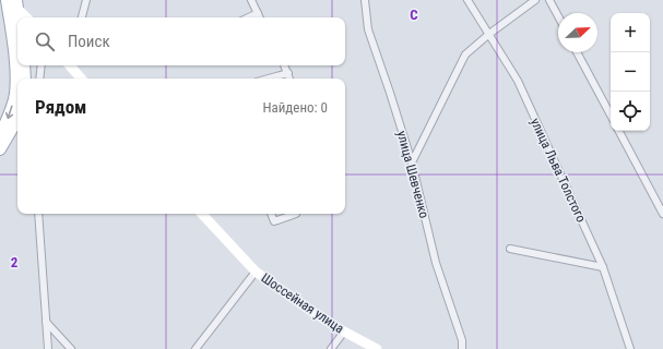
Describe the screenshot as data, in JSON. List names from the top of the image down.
{
  "streets": {
    "main road": ["Шоссейная улица"],
    "street": ["улица Льва Толстого", "улица Шевченко"]
  },
  "north": "top right",
  "page": {
    "map_buttons": ["+", "−"],
    "search": "Поиск",
    "heading": ["Рядом", "Найдено: 0"]
  },
  "grid": {
    "columns": ["C"],
    "rows": ["2"]
  }
}
